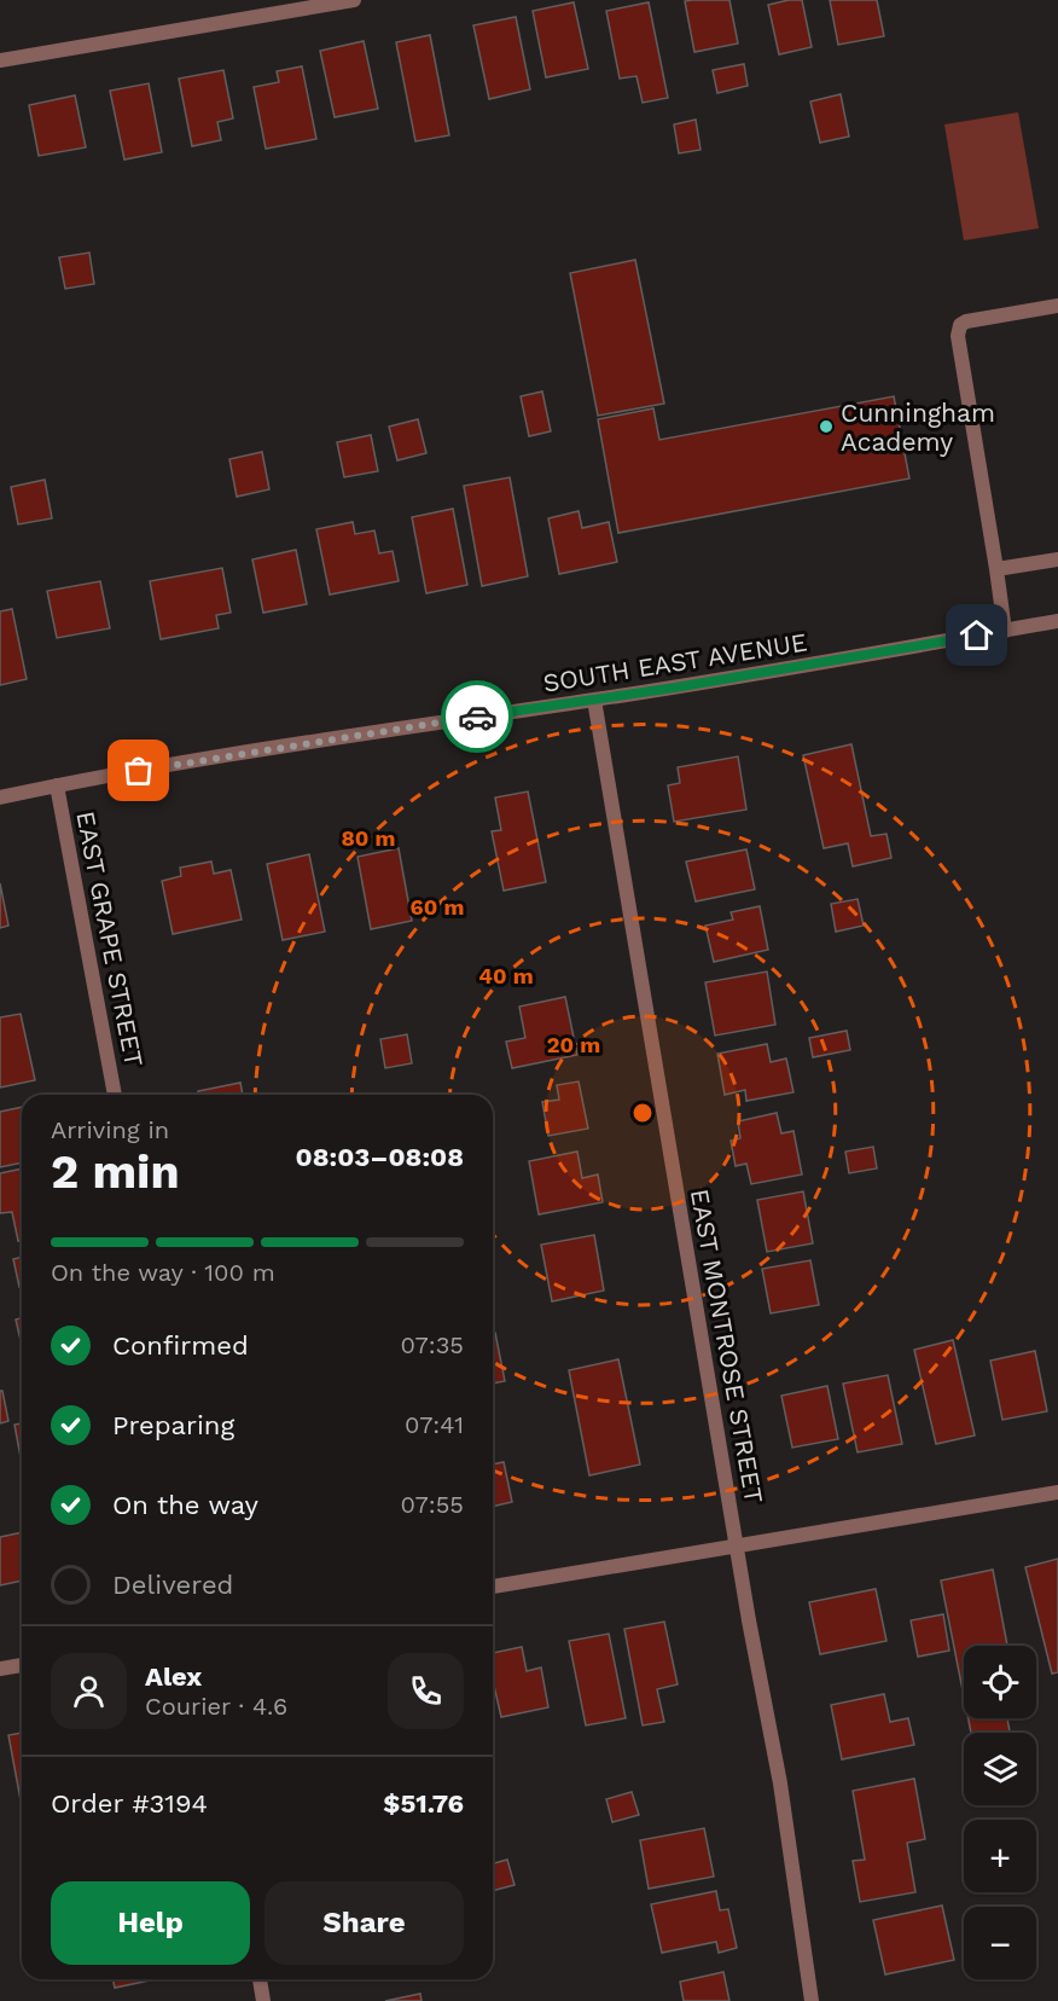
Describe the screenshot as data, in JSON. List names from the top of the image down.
{
  "streets": {
    "street": ["SOUTH EAST AVENUE", "EAST GRAPE STREET", "EAST MONTROSE STREET"]
  },
  "crossings": [
    ["SOUTH EAST AVENUE", "EAST GRAPE STREET"],
    ["SOUTH EAST AVENUE", "EAST MONTROSE STREET"]
  ],
  "places": ["Cunningham Academy"],
  "page": {
    "heading": ["2 min", "Arriving in", "08:03–08:08"],
    "panel": [
      "Alex",
      "Courier · 4.6",
      "Order #3194",
      "$51.76"
    ],
    "bar": "On the way · 100 m",
    "list": [
      ["Confirmed", "07:35"],
      ["Preparing", "07:41"],
      ["On the way", "07:55"],
      "Delivered"
    ],
    "map_buttons": ["+", "−"],
    "buttons": ["Help", "Share"]
  },
  "rings": [
    "80 m",
    "60 m",
    "40 m",
    "20 m"
  ]
}
